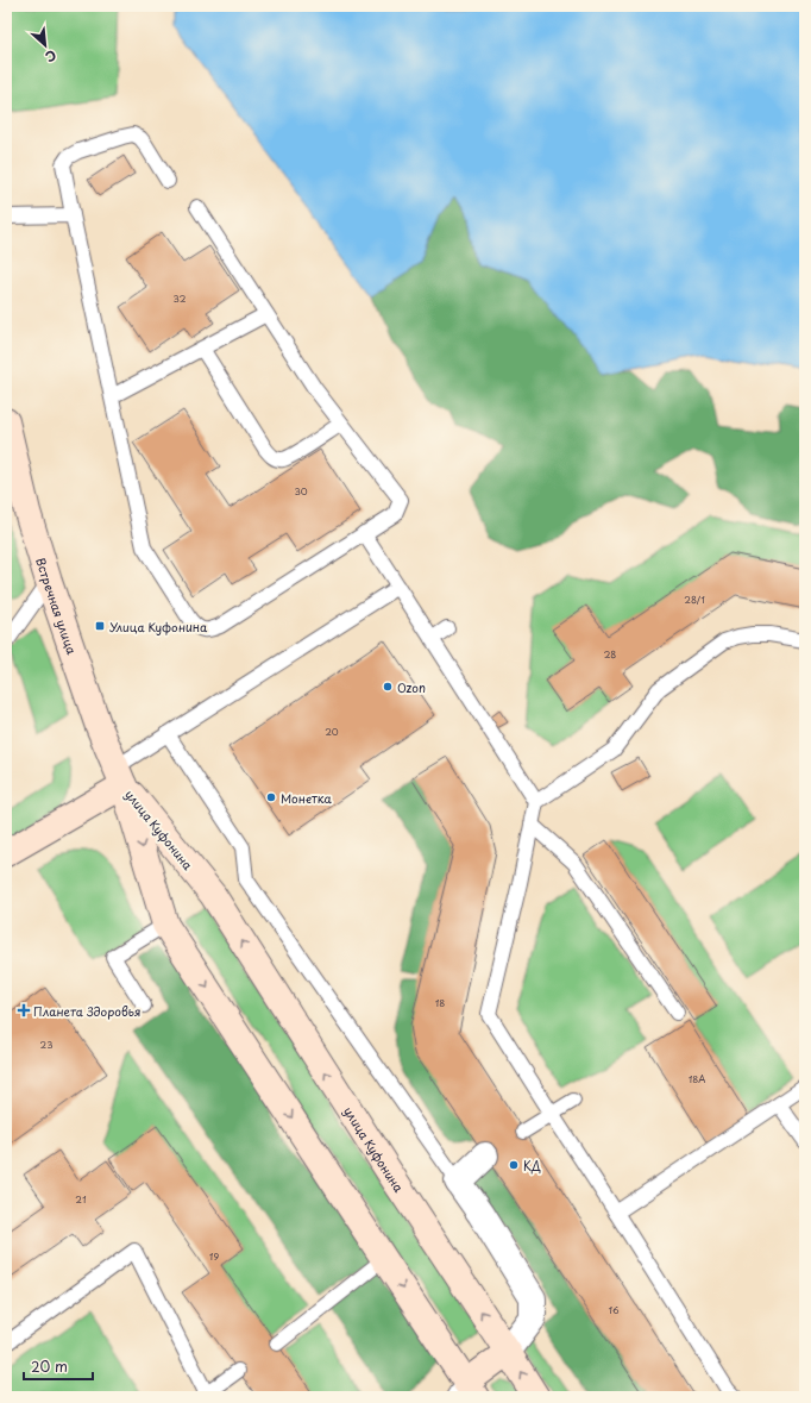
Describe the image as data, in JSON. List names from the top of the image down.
{
  "streets": {
    "main road": ["Встречная улица", "улица Куфонина"]
  },
  "crossings": [
    ["Встречная улица", "улица Куфонина"]
  ],
  "places": {
    "transit": ["Улица Куфонина"],
    "other": ["Ozon", "Монетка", "КД"],
    "health": ["Планета Здоровья"]
  },
  "house_numbers": [
    "32",
    "30",
    "28/1",
    "28",
    "20",
    "18",
    "23",
    "18А",
    "21",
    "19",
    "16"
  ],
  "scale_bar": "20 m",
  "north": "bottom right"
}
